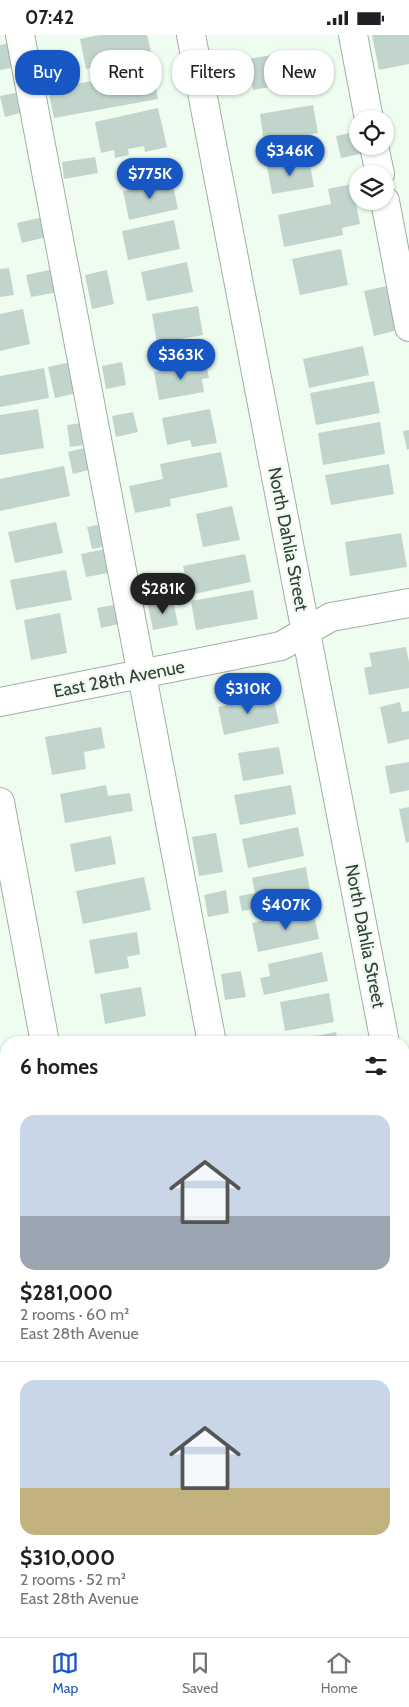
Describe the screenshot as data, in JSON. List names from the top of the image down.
{
  "streets": {
    "street": ["North Dahlia Street", "East 28th Avenue"]
  },
  "crossings": [
    ["North Dahlia Street", "East 28th Avenue"]
  ],
  "page": {
    "status": "07:42",
    "chip": [
      "Buy",
      "Rent",
      "Filters",
      "New"
    ],
    "price": [
      "$346K",
      "$775K",
      "$363K",
      "$281K",
      "$310K",
      "$407K"
    ],
    "heading": "6 homes",
    "list": [
      {
        "name": "$281,000",
        "note": "2 rooms · 60 m² · East 28th Avenue"
      },
      {
        "name": "$310,000",
        "note": "2 rooms · 52 m² · East 28th Avenue"
      }
    ],
    "tabs": ["Map", "Saved", "Home"]
  }
}
